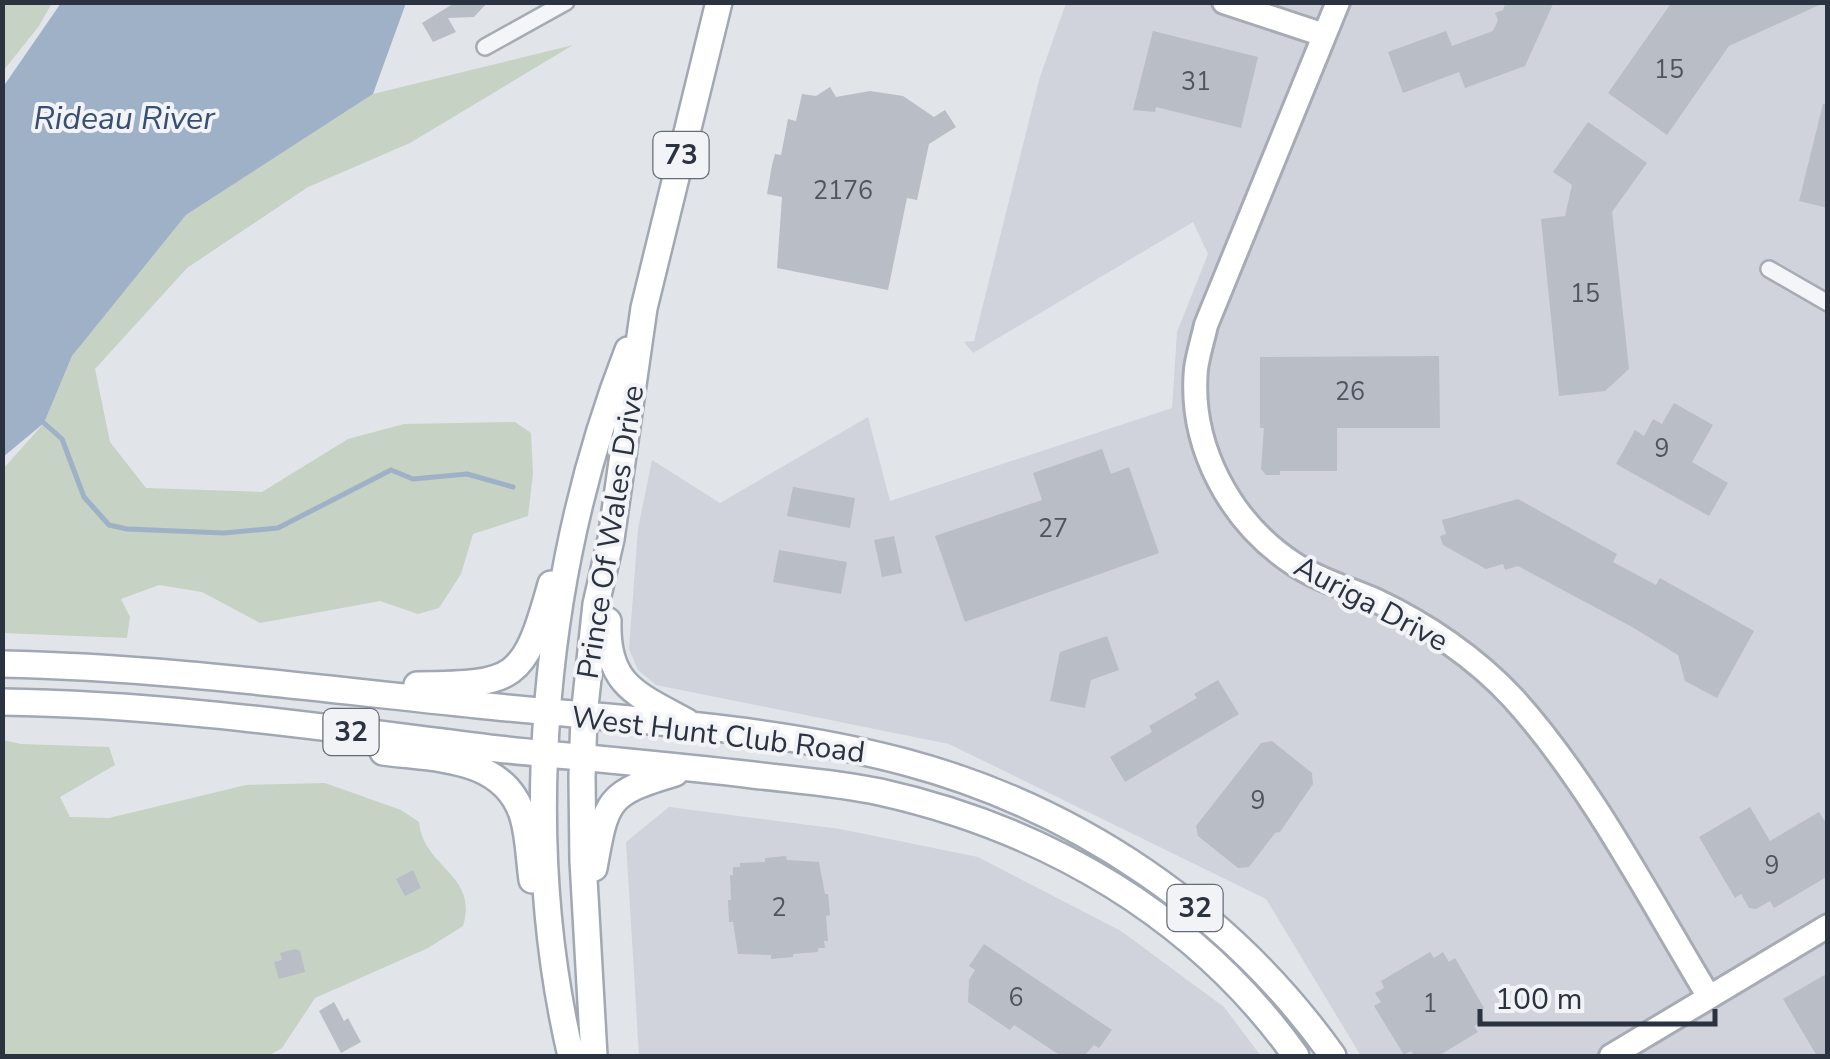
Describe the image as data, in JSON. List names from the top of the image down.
{
  "streets": {
    "main road": [
      "73",
      "Prince Of Wales Drive",
      "32",
      "West Hunt Club Road"
    ],
    "street": ["Auriga Drive"]
  },
  "crossings": [
    ["Prince Of Wales Drive", "West Hunt Club Road"]
  ],
  "water": ["Rideau River"],
  "house_numbers": [
    "15",
    "31",
    "2176",
    "15",
    "26",
    "9",
    "27",
    "9",
    "9",
    "2",
    "6",
    "1"
  ],
  "scale_bar": "100 m"
}
